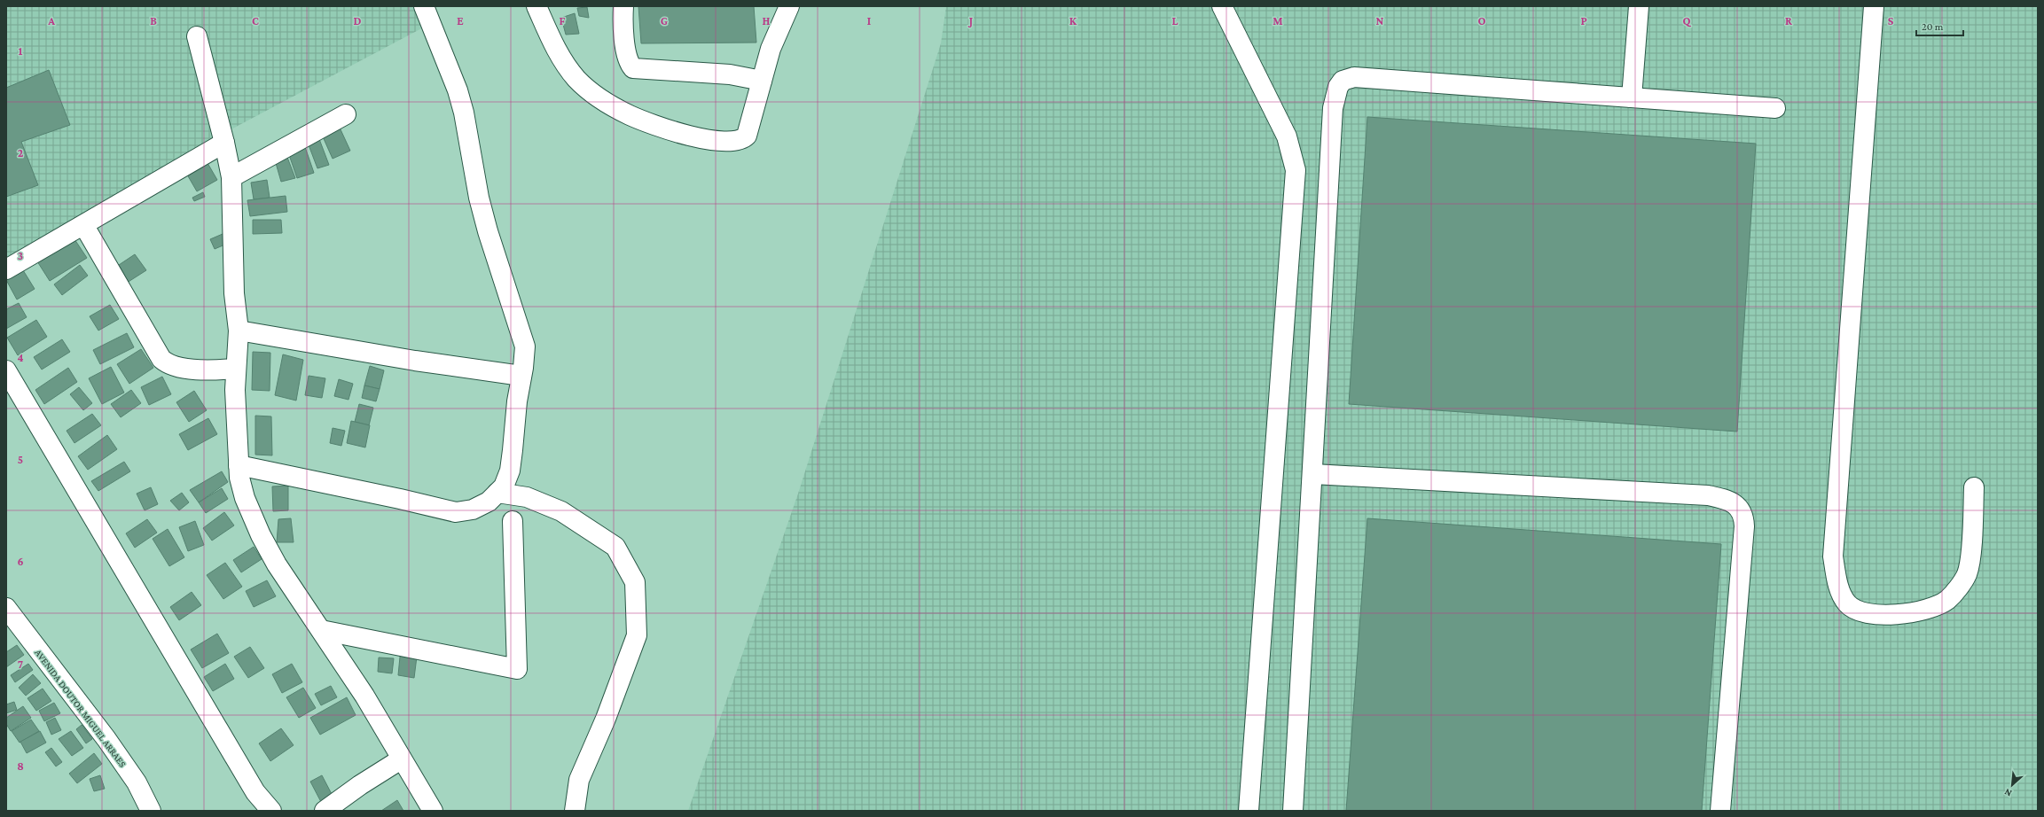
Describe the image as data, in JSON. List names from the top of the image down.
{
  "streets": {
    "street": ["AVENIDA DOUTOR MIGUEL ARRAES"]
  },
  "scale_bar": "20 m",
  "north": "bottom left",
  "grid": {
    "columns": [
      "A",
      "B",
      "C",
      "D",
      "E",
      "F",
      "G",
      "H",
      "I",
      "J",
      "K",
      "L",
      "M",
      "N",
      "O",
      "P",
      "Q",
      "R",
      "S"
    ],
    "rows": [
      "1",
      "2",
      "3",
      "4",
      "5",
      "6",
      "7",
      "8"
    ]
  }
}
